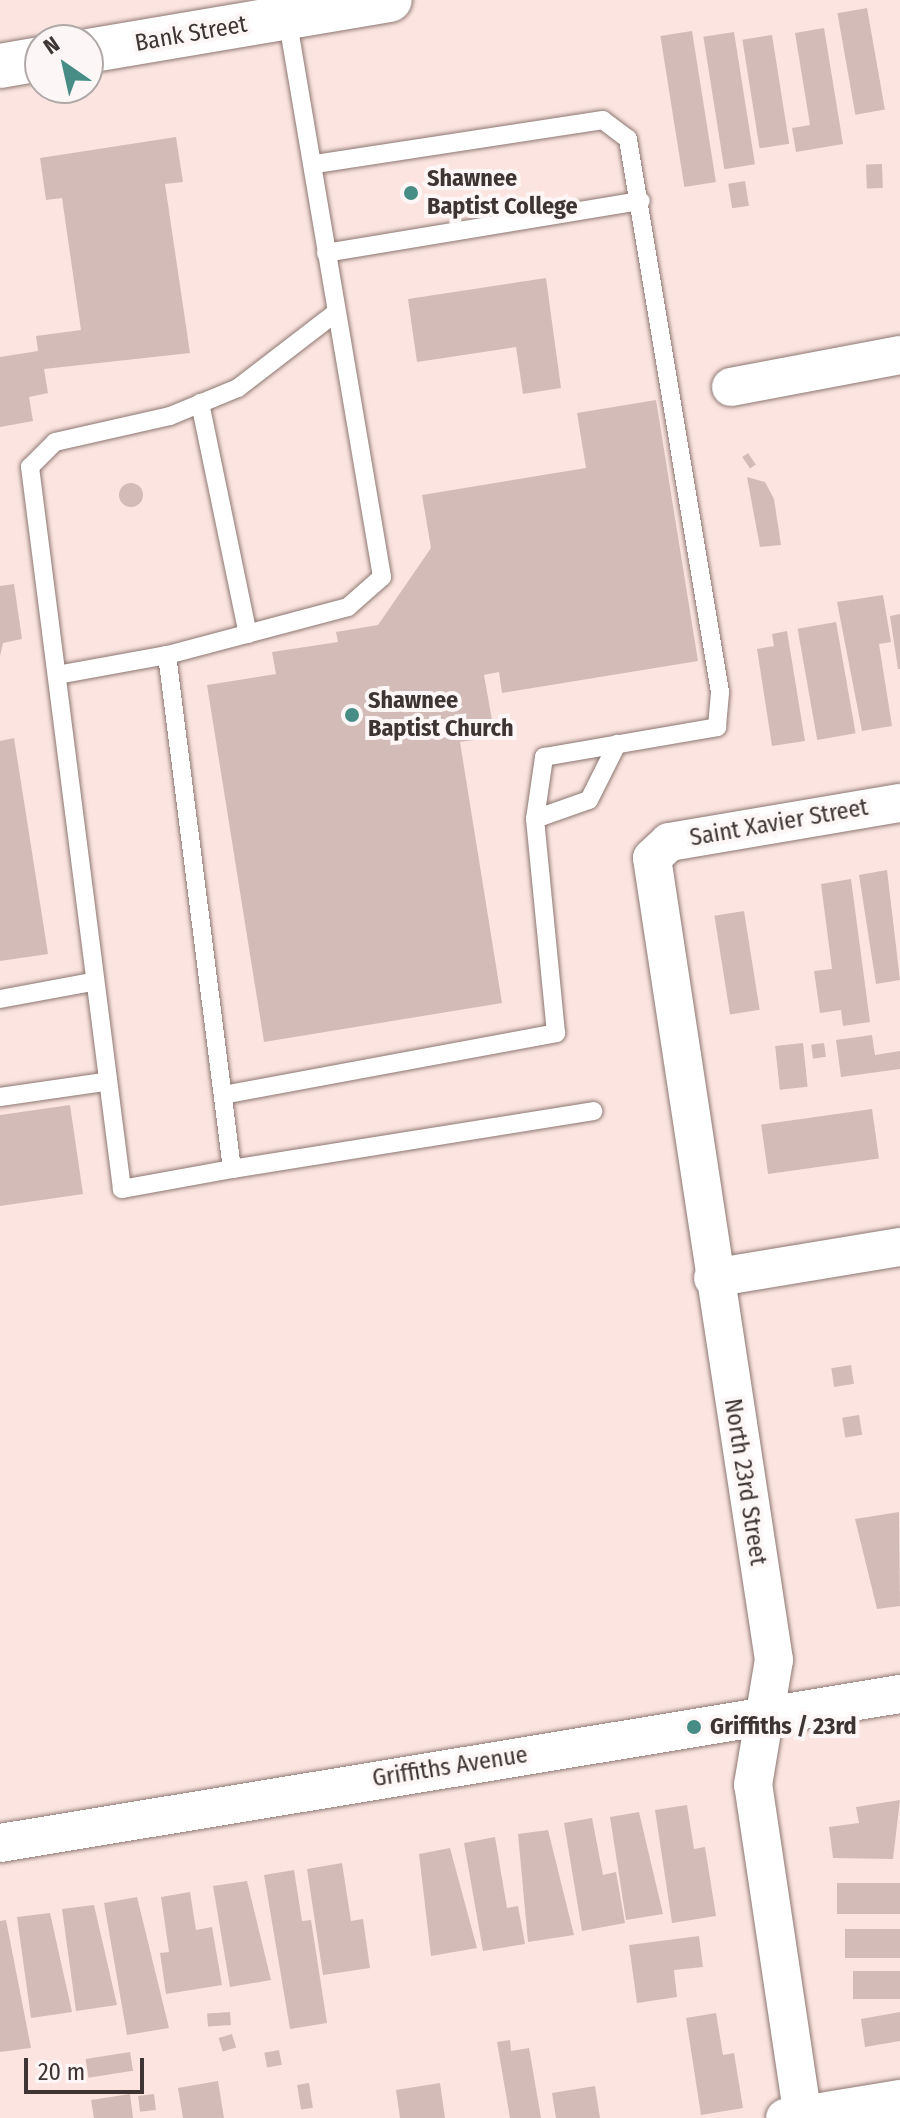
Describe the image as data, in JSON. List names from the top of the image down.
{
  "streets": {
    "street": [
      "Bank Street",
      "Saint Xavier Street",
      "North 23rd Street",
      "Griffiths Avenue"
    ]
  },
  "crossings": [
    ["Saint Xavier Street", "North 23rd Street"],
    ["North 23rd Street", "Griffiths Avenue"]
  ],
  "places": ["Shawnee Baptist College", "Shawnee Baptist Church", "Griffiths / 23rd"],
  "scale_bar": "20 m",
  "north": "top left"
}
